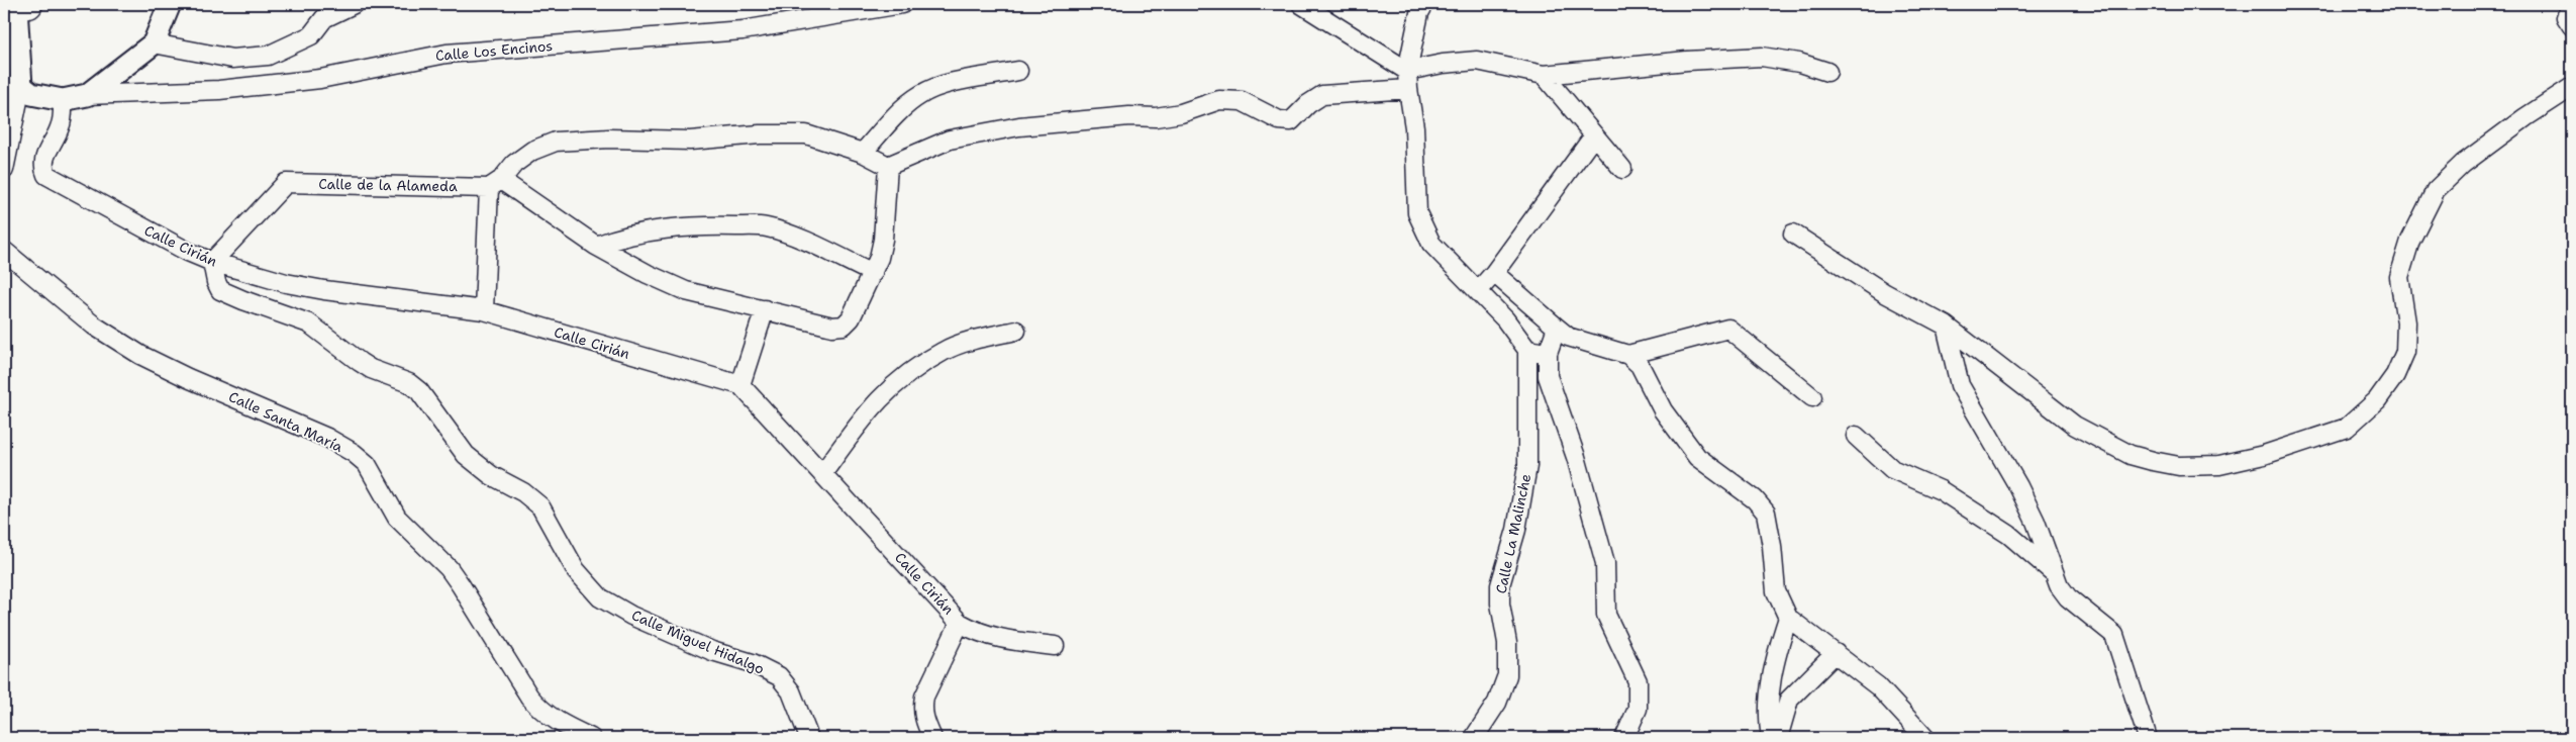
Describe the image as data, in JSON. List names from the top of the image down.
{
  "streets": {
    "street": [
      "Calle Los Encinos",
      "Calle de la Alameda",
      "Calle Cirián",
      "Calle Santa María",
      "Calle La Malinche",
      "Calle Miguel Hidalgo"
    ]
  },
  "crossings": [
    ["Calle de la Alameda", "Calle Cirián"],
    ["Calle de la Alameda", "Calle Miguel Hidalgo"],
    ["Calle Cirián", "Calle Miguel Hidalgo"]
  ]
}
